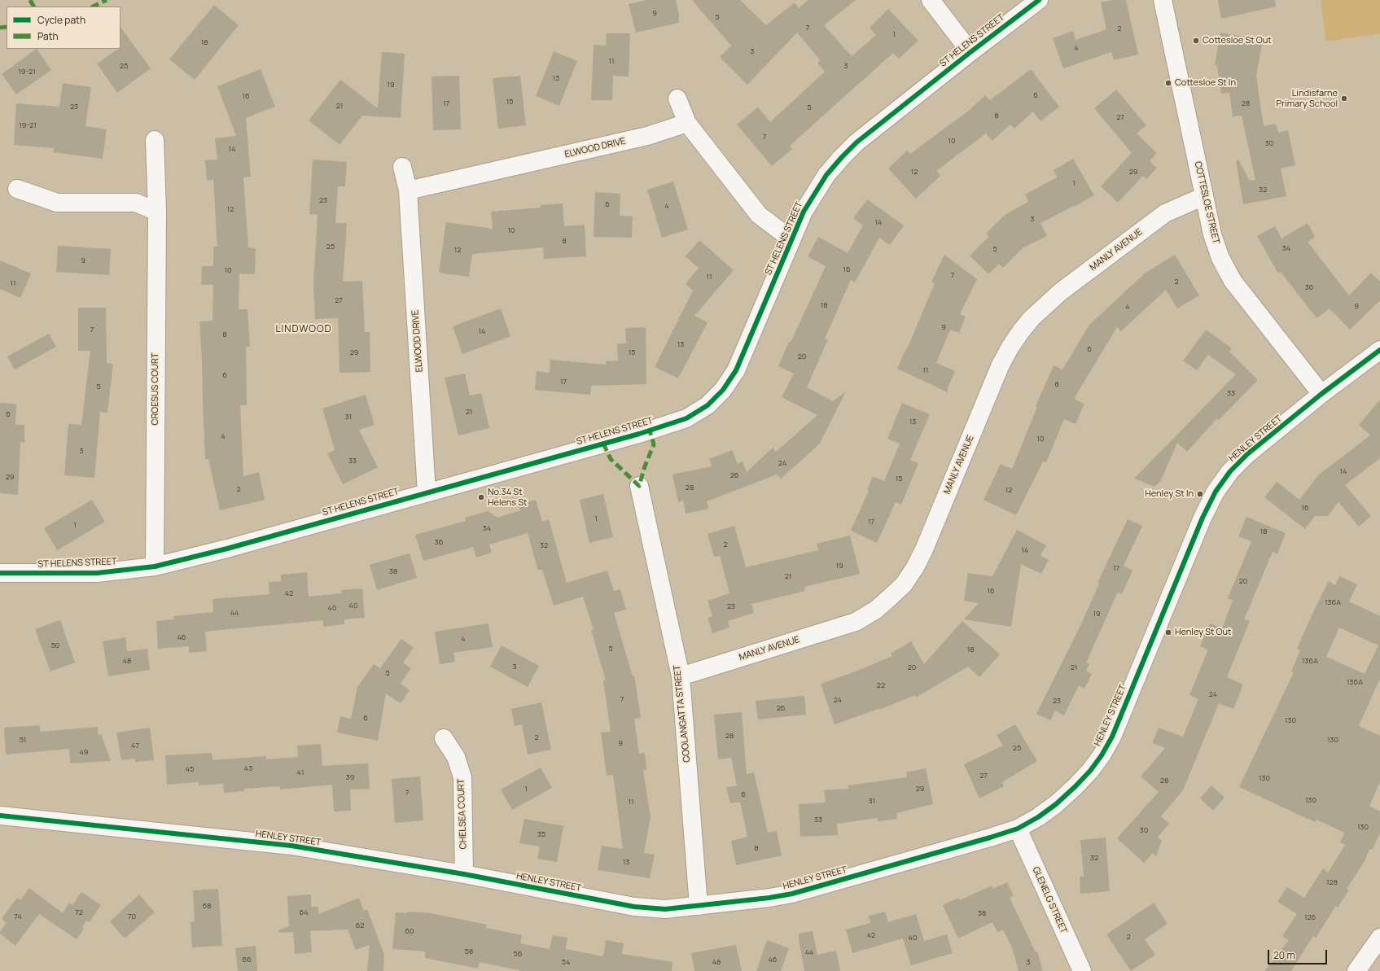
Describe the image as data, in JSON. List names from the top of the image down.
{
  "streets": {
    "street": [
      "ST HELENS STREET",
      "ELWOOD DRIVE",
      "COTTESLOE STREET",
      "MANLY AVENUE",
      "CROESUS COURT",
      "HENLEY STREET",
      "COOLANGATTA STREET",
      "CHELSEA COURT",
      "GLENELG STREET"
    ]
  },
  "crossings": [
    ["ST HELENS STREET", "ELWOOD DRIVE"],
    ["ST HELENS STREET", "CROESUS COURT"],
    ["COTTESLOE STREET", "MANLY AVENUE"],
    ["COTTESLOE STREET", "HENLEY STREET"],
    ["MANLY AVENUE", "COOLANGATTA STREET"],
    ["HENLEY STREET", "COOLANGATTA STREET"],
    ["HENLEY STREET", "CHELSEA COURT"],
    ["HENLEY STREET", "GLENELG STREET"]
  ],
  "districts": ["LINDWOOD"],
  "places": [
    "Cottesloe St Out",
    "Cottesloe St In",
    "Lindisfarne Primary School",
    "Henley St In",
    "No.34 St Helens St",
    "Henley St Out"
  ],
  "house_numbers": [
    "9",
    "5",
    "7",
    "2",
    "1",
    "18",
    "4",
    "3",
    "11",
    "25",
    "3",
    "19-21",
    "13",
    "19",
    "6",
    "16",
    "15",
    "17",
    "28",
    "21",
    "23",
    "5",
    "8",
    "27",
    "19-21",
    "7",
    "10",
    "30",
    "14",
    "12",
    "29",
    "1",
    "32",
    "23",
    "6",
    "4",
    "12",
    "3",
    "14",
    "10",
    "8",
    "25",
    "34",
    "5",
    "12",
    "9",
    "16",
    "10",
    "7",
    "11",
    "2",
    "11",
    "36",
    "27",
    "18",
    "9",
    "4",
    "9",
    "7",
    "14",
    "8",
    "13",
    "6",
    "29",
    "15",
    "20",
    "11",
    "6",
    "17",
    "8",
    "5",
    "33",
    "21",
    "6",
    "31",
    "13",
    "4",
    "10",
    "3",
    "33",
    "24",
    "14",
    "26",
    "29",
    "15",
    "28",
    "2",
    "12",
    "16",
    "1",
    "17",
    "1",
    "34",
    "18",
    "36",
    "2",
    "32",
    "14",
    "19",
    "17",
    "38",
    "21",
    "20",
    "16",
    "42",
    "136A",
    "40",
    "23",
    "40",
    "44",
    "19",
    "46",
    "4",
    "50",
    "5",
    "18",
    "48",
    "136A",
    "3",
    "20",
    "21",
    "5",
    "136A",
    "22",
    "24",
    "7",
    "24",
    "23",
    "26",
    "6",
    "130",
    "28",
    "2",
    "51",
    "130",
    "9",
    "47",
    "25",
    "49",
    "43",
    "45",
    "41",
    "27",
    "39",
    "130",
    "28",
    "1",
    "29",
    "7",
    "6",
    "130",
    "31",
    "11",
    "33",
    "130",
    "30",
    "35",
    "8",
    "32",
    "13",
    "128",
    "68",
    "72",
    "64",
    "38",
    "74",
    "70",
    "126",
    "62",
    "60",
    "42",
    "2",
    "40",
    "58",
    "44",
    "56",
    "66",
    "46",
    "54",
    "48",
    "3"
  ],
  "legend": ["Cycle path", "Path"],
  "scale_bar": "20 m"
}
